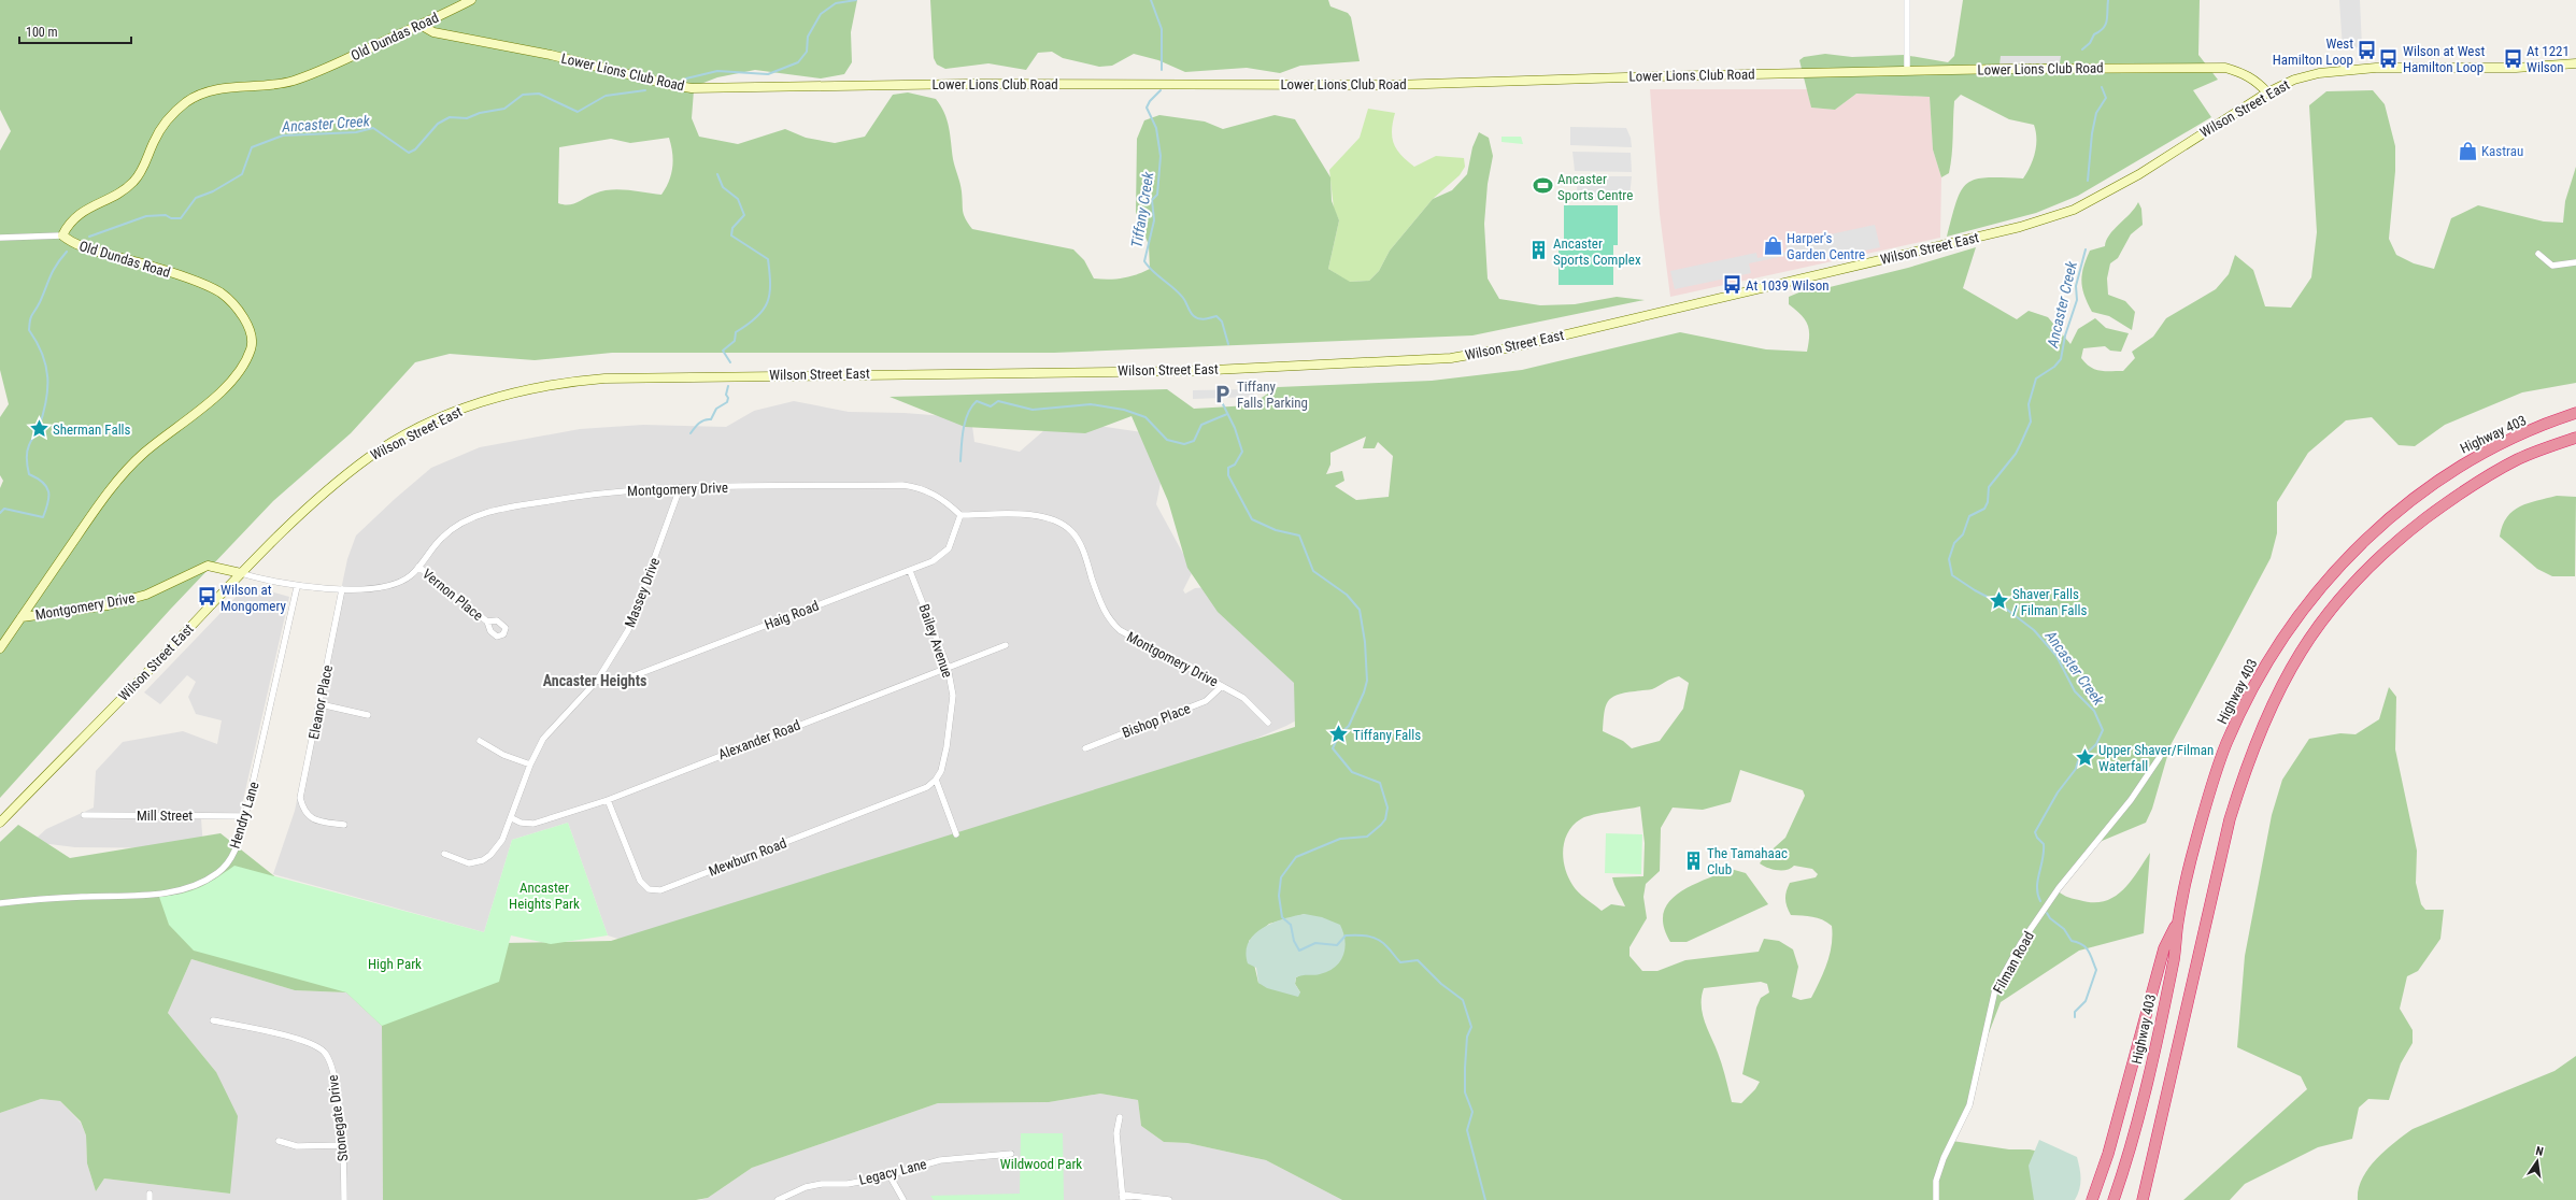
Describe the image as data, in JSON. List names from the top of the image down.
{
  "streets": {
    "highway": ["Highway 403"],
    "street": [
      "Old Dundas Road",
      "Lower Lions Club Road",
      "Wilson Street East",
      "Montgomery Drive",
      "Massey Drive",
      "Vernon Place",
      "Haig Road",
      "Bailey Avenue",
      "Eleanor Place",
      "Bishop Place",
      "Alexander Road",
      "Mill Street",
      "Hendry Lane",
      "Mewburn Road",
      "Filman Road",
      "Stonegate Drive",
      "Legacy Lane"
    ]
  },
  "crossings": [
    ["Old Dundas Road", "Lower Lions Club Road"],
    ["Old Dundas Road", "Montgomery Drive"],
    ["Lower Lions Club Road", "Wilson Street East"],
    ["Wilson Street East", "Montgomery Drive"],
    ["Montgomery Drive", "Massey Drive"],
    ["Montgomery Drive", "Vernon Place"],
    ["Montgomery Drive", "Haig Road"],
    ["Montgomery Drive", "Eleanor Place"],
    ["Montgomery Drive", "Bishop Place"],
    ["Montgomery Drive", "Hendry Lane"],
    ["Massey Drive", "Haig Road"],
    ["Massey Drive", "Alexander Road"],
    ["Haig Road", "Bailey Avenue"],
    ["Bailey Avenue", "Alexander Road"],
    ["Bailey Avenue", "Mewburn Road"],
    ["Alexander Road", "Mewburn Road"],
    ["Mill Street", "Hendry Lane"]
  ],
  "districts": ["Ancaster Heights"],
  "water": ["Ancaster Creek", "Tiffany Creek"],
  "parks": ["Ancaster Heights Park", "High Park", "Wildwood Park"],
  "places": {
    "bus stop": [
      "West Hamilton Loop",
      "Wilson at West Hamilton Loop",
      "At 1221 Wilson",
      "At 1039 Wilson",
      "Wilson at Mongomery"
    ],
    "shop": ["Kastrau", "Harper's Garden Centre"],
    "sports": ["Ancaster Sports Centre"],
    "building": ["Ancaster Sports Complex", "The Tamahaac Club"],
    "parking": ["Tiffany Falls Parking"],
    "place": [
      "Sherman Falls",
      "Shaver Falls / Filman Falls",
      "Tiffany Falls",
      "Upper Shaver/Filman Waterfall"
    ]
  },
  "scale_bar": "100 m",
  "north": "top"
}
